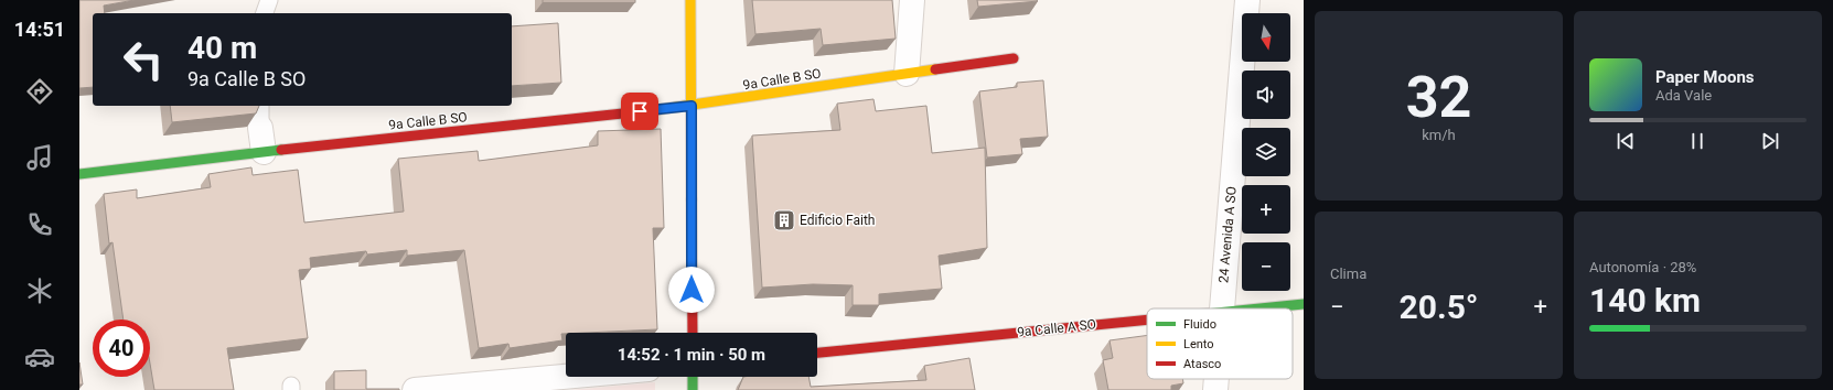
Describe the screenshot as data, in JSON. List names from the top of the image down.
{
  "streets": {
    "street": ["9a Calle B SO", "24 Avenida A SO", "9a Calle A SO"]
  },
  "places": {
    "building": ["Edificio Faith"]
  },
  "legend": ["Fluido", "Lento", "Atasco"],
  "north": "bottom",
  "page": {
    "tabs": "14:51",
    "tile": [
      ["32", "km/h"],
      "Clima",
      ["Autonomía · 28%", "140 km"]
    ],
    "map_buttons": ["+", "−"],
    "turn": ["40 m", "9a Calle B SO"],
    "song": ["Paper Moons", "Ada Vale"],
    "heat": ["−", "20.5°", "+"],
    "limit": "40",
    "trip": "14:52 · 1 min · 50 m"
  }
}
